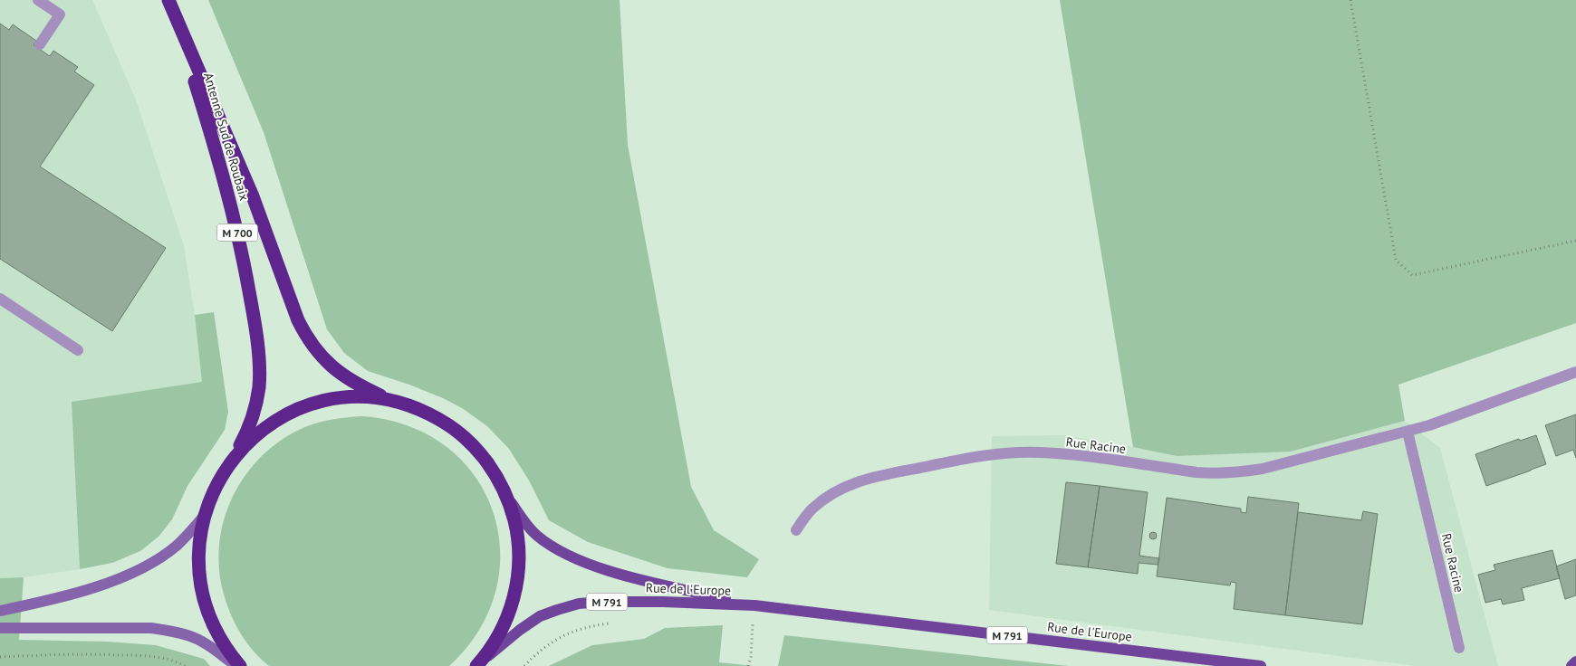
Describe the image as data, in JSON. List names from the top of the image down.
{
  "streets": {
    "highway": ["Antenne Sud de Roubaix", "M 700"],
    "main road": ["Rue de l'Europe", "M 791"],
    "street": ["Rue Racine"]
  }
}
